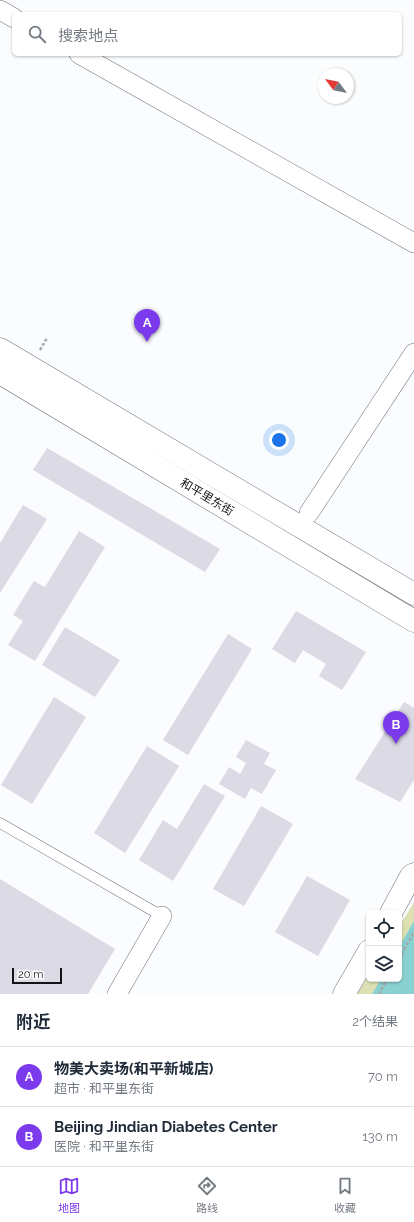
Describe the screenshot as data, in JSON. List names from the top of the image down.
{
  "streets": {
    "street": ["和平里东街"]
  },
  "scale_bar": "20 m",
  "north": "top left",
  "page": {
    "search": "搜索地点",
    "pins": ["A", "B"],
    "scale": "20 m",
    "heading": ["附近", "2个结果"],
    "list": [
      {
        "mark": "A",
        "name": "物美大卖场(和平新城店)",
        "note": "超市 · 和平里东街",
        "value": "70 m"
      },
      {
        "mark": "B",
        "name": "Beijing Jindian Diabetes Center",
        "note": "医院 · 和平里东街",
        "value": "130 m"
      }
    ],
    "nav": ["地图", "路线", "收藏"]
  }
}
